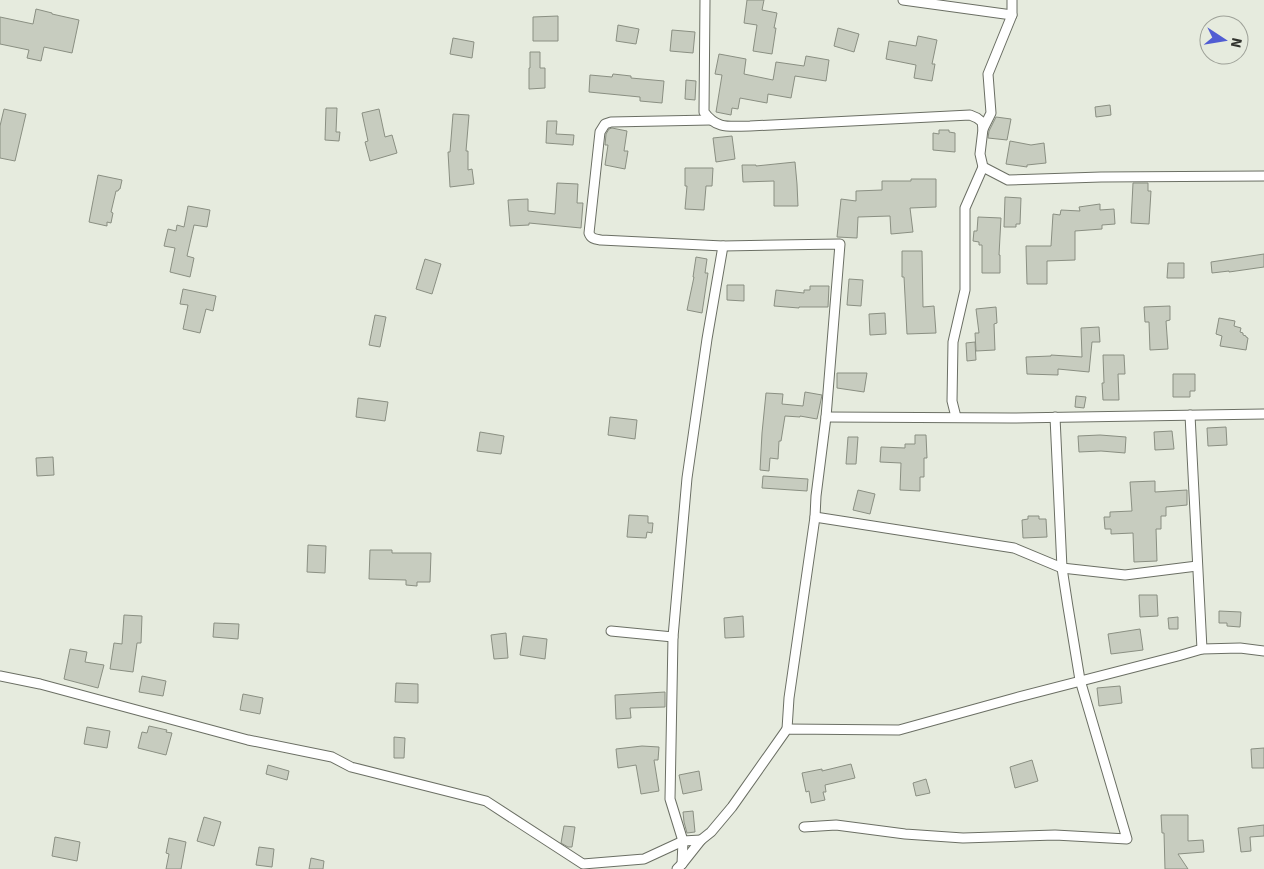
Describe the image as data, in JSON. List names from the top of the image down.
{
  "north": "right"
}
